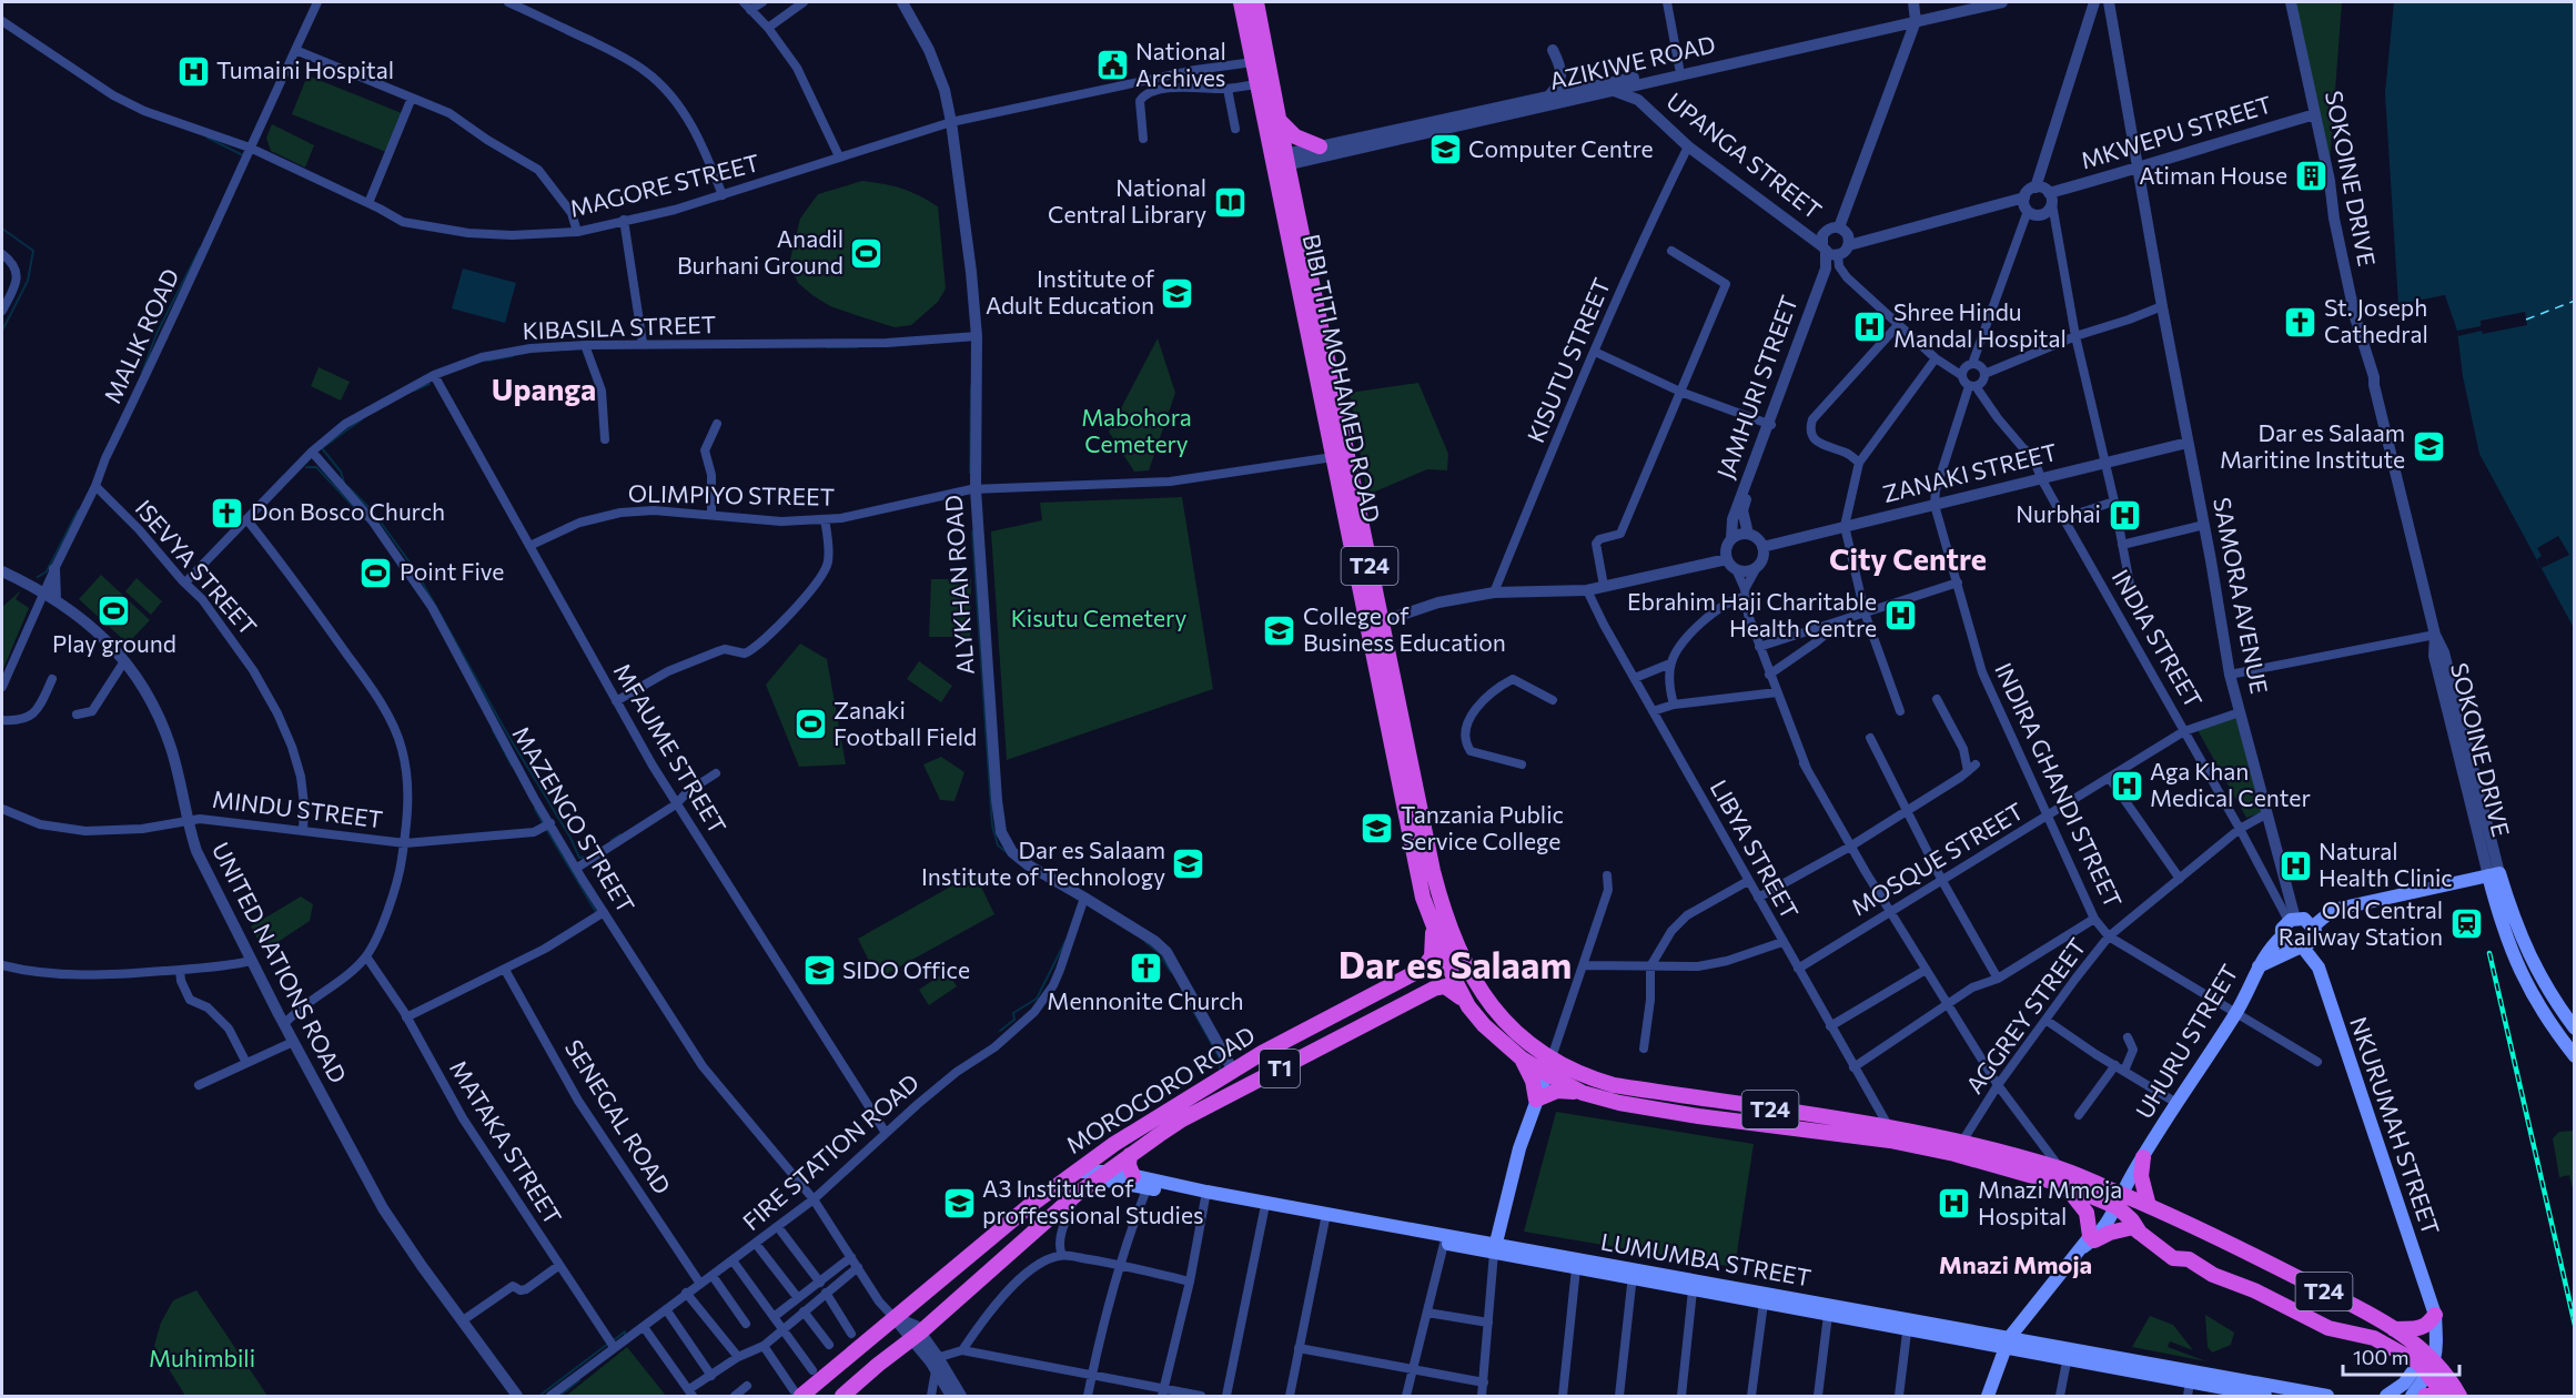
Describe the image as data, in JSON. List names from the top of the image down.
{
  "streets": {
    "highway": [
      "BIBI TITI MOHAMED ROAD",
      "T24",
      "T1",
      "MOROGORO ROAD"
    ],
    "main road": ["UHURU STREET", "NKURUMAH STREET", "LUMUMBA STREET"],
    "street": [
      "AZIKIWE ROAD",
      "MKWEPU STREET",
      "UPANGA STREET",
      "SOKOINE DRIVE",
      "MAGORE STREET",
      "KIBASILA STREET",
      "MALIK ROAD",
      "KISUTU STREET",
      "JAMHURI STREET",
      "ZANAKI STREET",
      "OLIMPIYO STREET",
      "ISEVYA STREET",
      "ALYKHAN ROAD",
      "SAMORA AVENUE",
      "INDIA STREET",
      "MFAUME STREET",
      "INDIRA GHANDI STREET",
      "MINDU STREET",
      "MAZENGO STREET",
      "LIBYA STREET",
      "MOSQUE STREET",
      "UNITED NATIONS ROAD",
      "AGGREY STREET",
      "SENEGAL ROAD",
      "MATAKA STREET",
      "FIRE STATION ROAD"
    ]
  },
  "crossings": [
    ["AZIKIWE ROAD", "UPANGA STREET"],
    ["AZIKIWE ROAD", "BIBI TITI MOHAMED ROAD"],
    ["MKWEPU STREET", "SOKOINE DRIVE"],
    ["MKWEPU STREET", "SAMORA AVENUE"],
    ["UPANGA STREET", "KISUTU STREET"],
    ["UPANGA STREET", "JAMHURI STREET"],
    ["MAGORE STREET", "MALIK ROAD"],
    ["MAGORE STREET", "BIBI TITI MOHAMED ROAD"],
    ["MAGORE STREET", "ALYKHAN ROAD"],
    ["KIBASILA STREET", "ISEVYA STREET"],
    ["KIBASILA STREET", "ALYKHAN ROAD"],
    ["KIBASILA STREET", "MFAUME STREET"],
    ["KIBASILA STREET", "MAZENGO STREET"],
    ["MALIK ROAD", "ISEVYA STREET"],
    ["MALIK ROAD", "UNITED NATIONS ROAD"],
    ["BIBI TITI MOHAMED ROAD", "OLIMPIYO STREET"],
    ["BIBI TITI MOHAMED ROAD", "T24"],
    ["BIBI TITI MOHAMED ROAD", "LIBYA STREET"],
    ["BIBI TITI MOHAMED ROAD", "AGGREY STREET"],
    ["BIBI TITI MOHAMED ROAD", "UHURU STREET"],
    ["BIBI TITI MOHAMED ROAD", "MOROGORO ROAD"],
    ["BIBI TITI MOHAMED ROAD", "NKURUMAH STREET"],
    ["JAMHURI STREET", "ZANAKI STREET"],
    ["ZANAKI STREET", "SAMORA AVENUE"],
    ["ZANAKI STREET", "INDIA STREET"],
    ["ZANAKI STREET", "INDIRA GHANDI STREET"],
    ["OLIMPIYO STREET", "ALYKHAN ROAD"],
    ["OLIMPIYO STREET", "MFAUME STREET"],
    ["T24", "NKURUMAH STREET"],
    ["ISEVYA STREET", "MINDU STREET"],
    ["ALYKHAN ROAD", "MOROGORO ROAD"],
    ["ALYKHAN ROAD", "FIRE STATION ROAD"],
    ["SAMORA AVENUE", "INDIA STREET"],
    ["SAMORA AVENUE", "MOSQUE STREET"],
    ["SAMORA AVENUE", "AGGREY STREET"],
    ["SAMORA AVENUE", "UHURU STREET"],
    ["SAMORA AVENUE", "NKURUMAH STREET"],
    ["INDIA STREET", "MOSQUE STREET"],
    ["INDIA STREET", "AGGREY STREET"],
    ["INDIA STREET", "UHURU STREET"],
    ["INDIA STREET", "NKURUMAH STREET"],
    ["MFAUME STREET", "FIRE STATION ROAD"],
    ["INDIRA GHANDI STREET", "MOSQUE STREET"],
    ["INDIRA GHANDI STREET", "AGGREY STREET"],
    ["INDIRA GHANDI STREET", "UHURU STREET"],
    ["MINDU STREET", "MAZENGO STREET"],
    ["MINDU STREET", "UNITED NATIONS ROAD"],
    ["MAZENGO STREET", "MOROGORO ROAD"],
    ["MAZENGO STREET", "FIRE STATION ROAD"],
    ["LIBYA STREET", "MOSQUE STREET"],
    ["UHURU STREET", "NKURUMAH STREET"],
    ["UHURU STREET", "LUMUMBA STREET"],
    ["MOROGORO ROAD", "LUMUMBA STREET"],
    ["SENEGAL ROAD", "FIRE STATION ROAD"],
    ["MATAKA STREET", "FIRE STATION ROAD"]
  ],
  "districts": [
    "Upanga",
    "City Centre",
    "Dar es Salaam",
    "Mnazi Mmoja"
  ],
  "parks": ["Mabohora Cemetery", "Kisutu Cemetery", "Muhimbili"],
  "places": {
    "public building": ["National Archives"],
    "hospital": [
      "Tumaini Hospital",
      "Shree Hindu Mandal Hospital",
      "Nurbhai",
      "Ebrahim Haji Charitable Health Centre",
      "Aga Khan Medical Center",
      "Natural Health Clinic",
      "Mnazi Mmoja Hospital"
    ],
    "school or university": [
      "Computer Centre",
      "Institute of Adult Education",
      "Dar es Salaam Maritine Institute",
      "College of Business Education",
      "Tanzania Public Service College",
      "Dar es Salaam Institute of Technology",
      "SIDO Office",
      "A3 Institute of proffessional Studies"
    ],
    "building": ["Atiman House"],
    "library": ["National Central Library"],
    "sports": [
      "Anadil Burhani Ground",
      "Point Five",
      "Play ground",
      "Zanaki Football Field"
    ],
    "church": ["St. Joseph Cathedral", "Don Bosco Church", "Mennonite Church"],
    "station": ["Old Central Railway Station"]
  },
  "scale_bar": "100 m"
}
